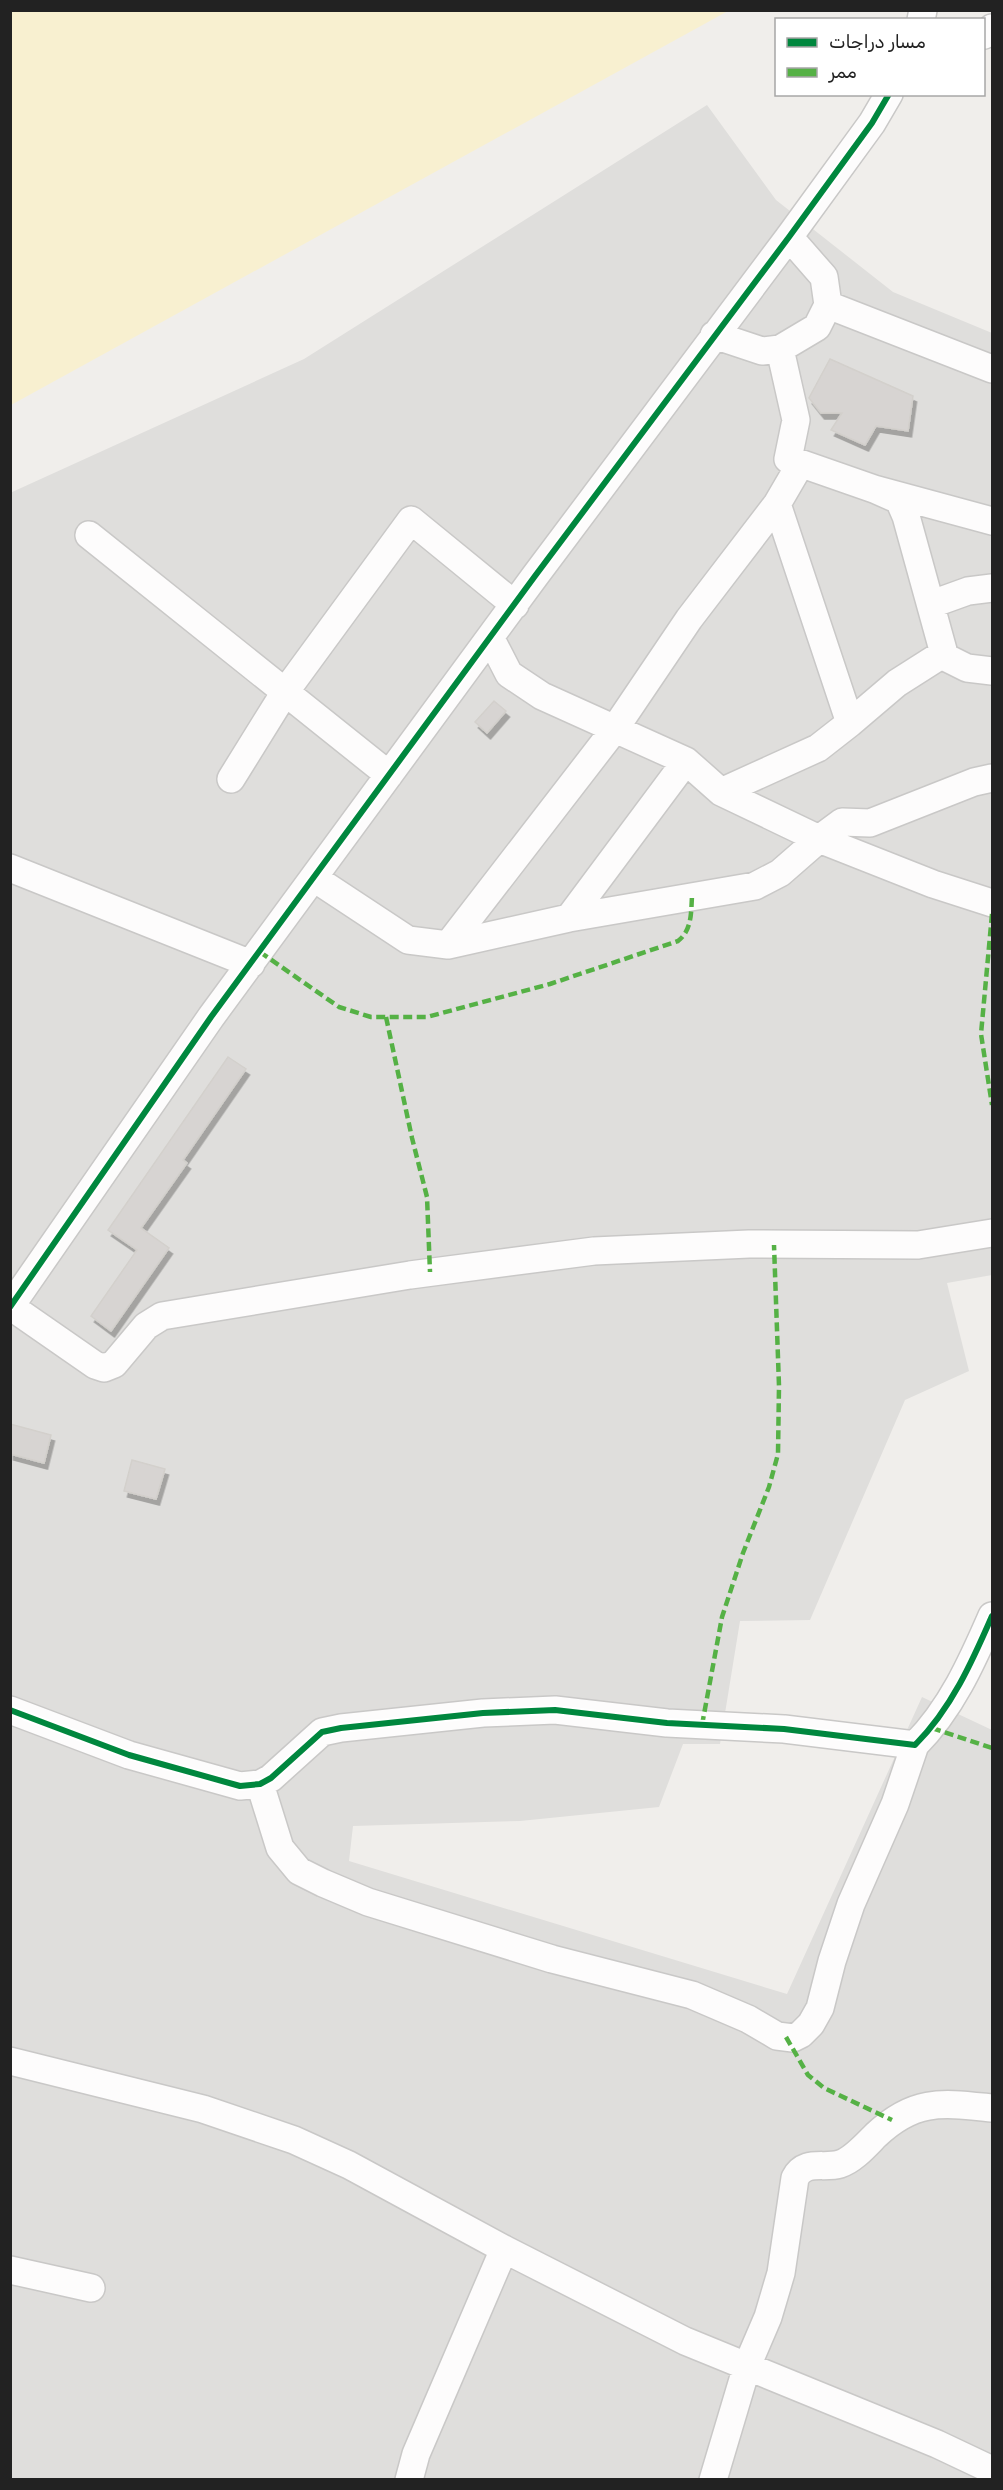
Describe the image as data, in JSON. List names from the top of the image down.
{
  "legend": ["مسار دراجات", "ممر"]
}
